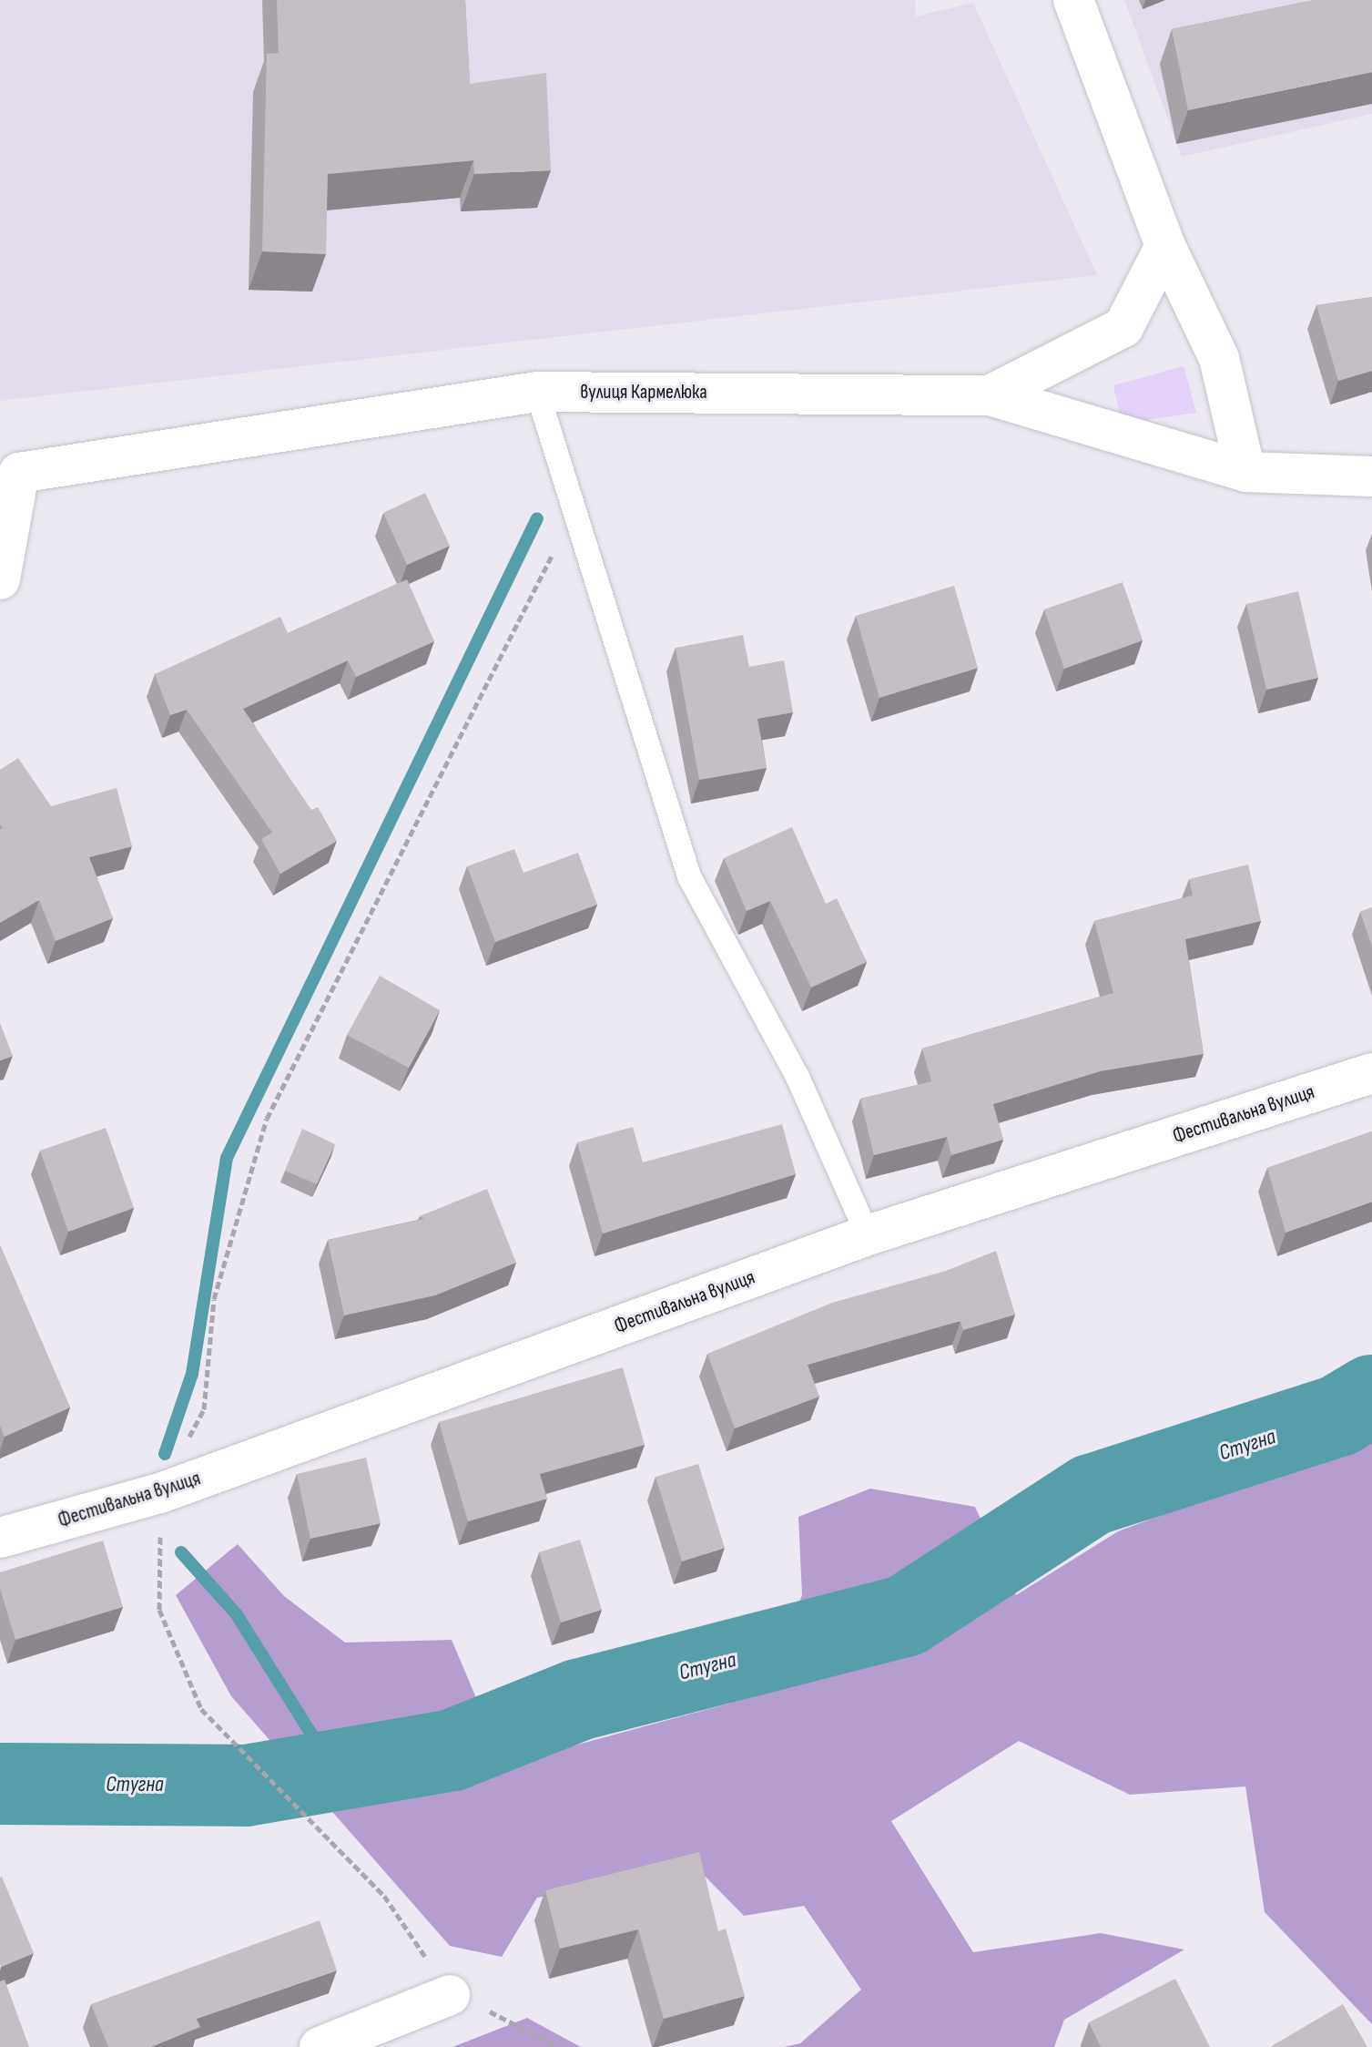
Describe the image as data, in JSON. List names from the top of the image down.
{
  "streets": {
    "street": ["вулиця Кармелюка", "Фестивальна вулиця"]
  },
  "water": ["Стугна"]
}
